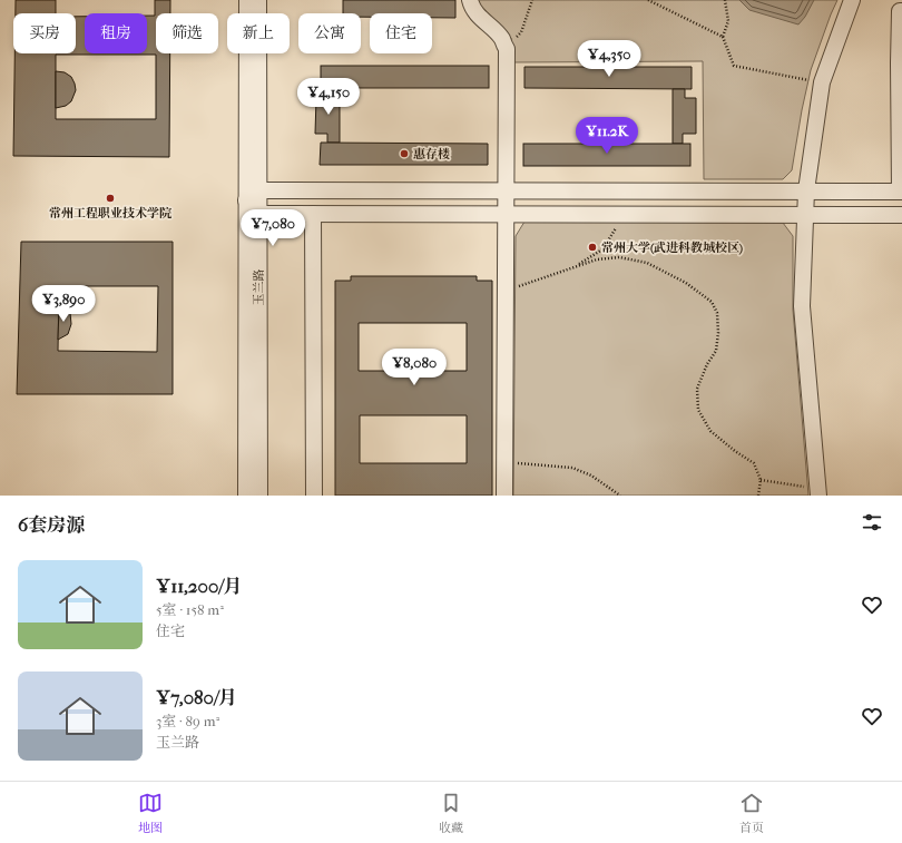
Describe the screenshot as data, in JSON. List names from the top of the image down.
{
  "streets": {
    "street": ["玉兰路"]
  },
  "places": ["惠存楼", "常州工程职业技术学院", "常州大学(武进科教城校区)"],
  "page": {
    "chip": [
      "买房",
      "租房",
      "筛选",
      "新上",
      "公寓",
      "住宅"
    ],
    "price": [
      "¥4,350",
      "¥4,150",
      "¥11.2K",
      "¥7,080",
      "¥3,890",
      "¥8,080"
    ],
    "heading": "6套房源",
    "list": [
      {
        "name": "¥11,200/月",
        "note": "5室 · 158 m² · 住宅"
      },
      {
        "name": "¥7,080/月",
        "note": "3室 · 89 m² · 玉兰路"
      }
    ],
    "tabs": ["地图", "收藏", "首页"]
  }
}
